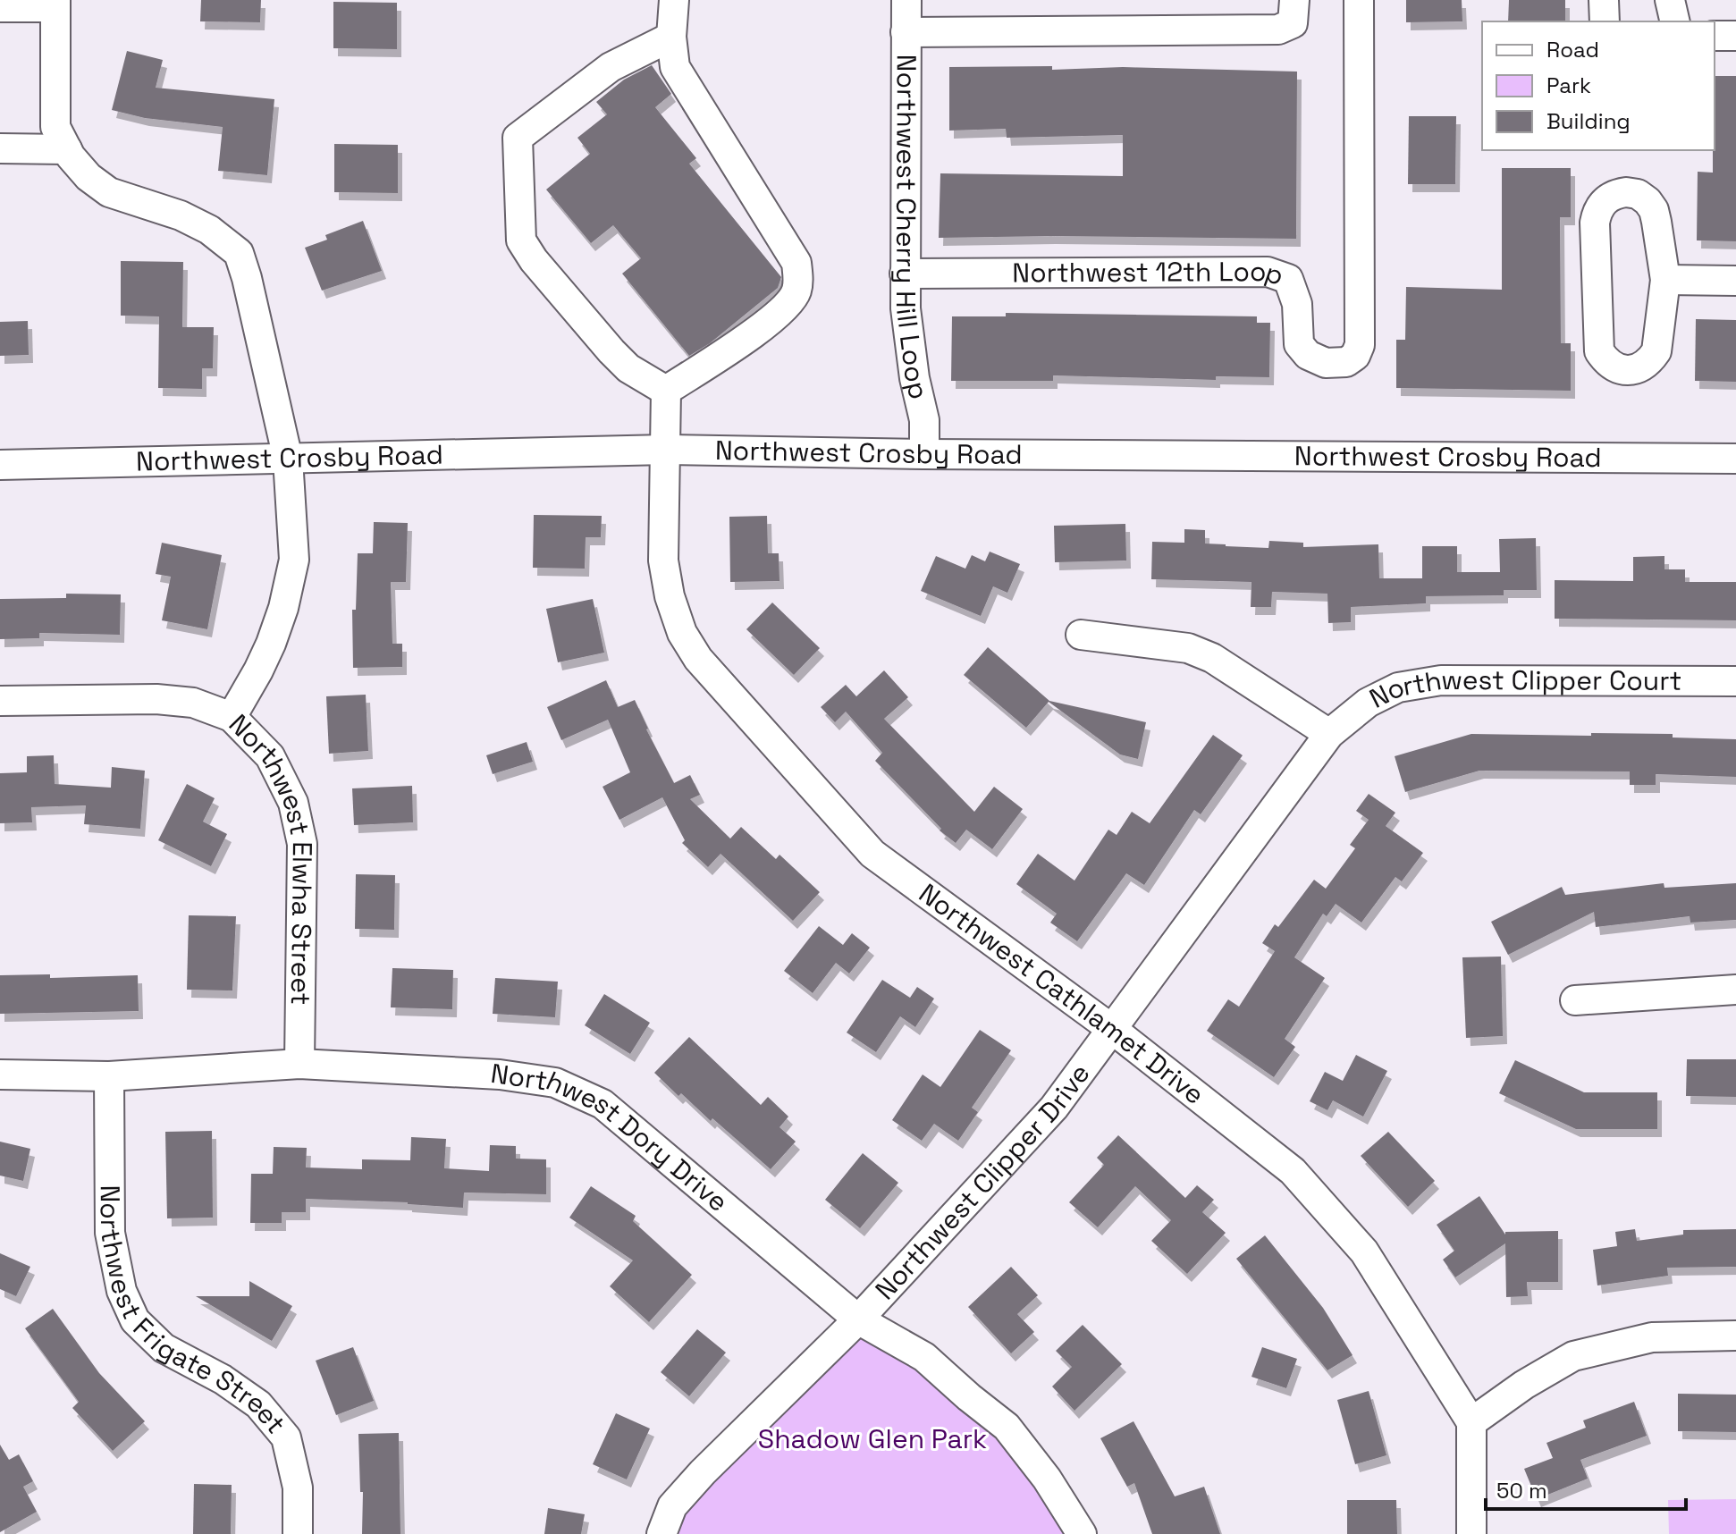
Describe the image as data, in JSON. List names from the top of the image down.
{
  "streets": {
    "street": [
      "Northwest Cherry Hill Loop",
      "Northwest 12th Loop",
      "Northwest Crosby Road",
      "Northwest Clipper Court",
      "Northwest Elwha Street",
      "Northwest Cathlamet Drive",
      "Northwest Dory Drive",
      "Northwest Clipper Drive",
      "Northwest Frigate Street"
    ]
  },
  "crossings": [
    ["Northwest Cherry Hill Loop", "Northwest 12th Loop"],
    ["Northwest Cherry Hill Loop", "Northwest Crosby Road"],
    ["Northwest Crosby Road", "Northwest Elwha Street"],
    ["Northwest Crosby Road", "Northwest Cathlamet Drive"],
    ["Northwest Clipper Court", "Northwest Clipper Drive"],
    ["Northwest Elwha Street", "Northwest Dory Drive"],
    ["Northwest Cathlamet Drive", "Northwest Clipper Drive"],
    ["Northwest Dory Drive", "Northwest Clipper Drive"],
    ["Northwest Dory Drive", "Northwest Frigate Street"]
  ],
  "parks": ["Shadow Glen Park"],
  "legend": ["Road", "Park", "Building"],
  "scale_bar": "50 m"
}
